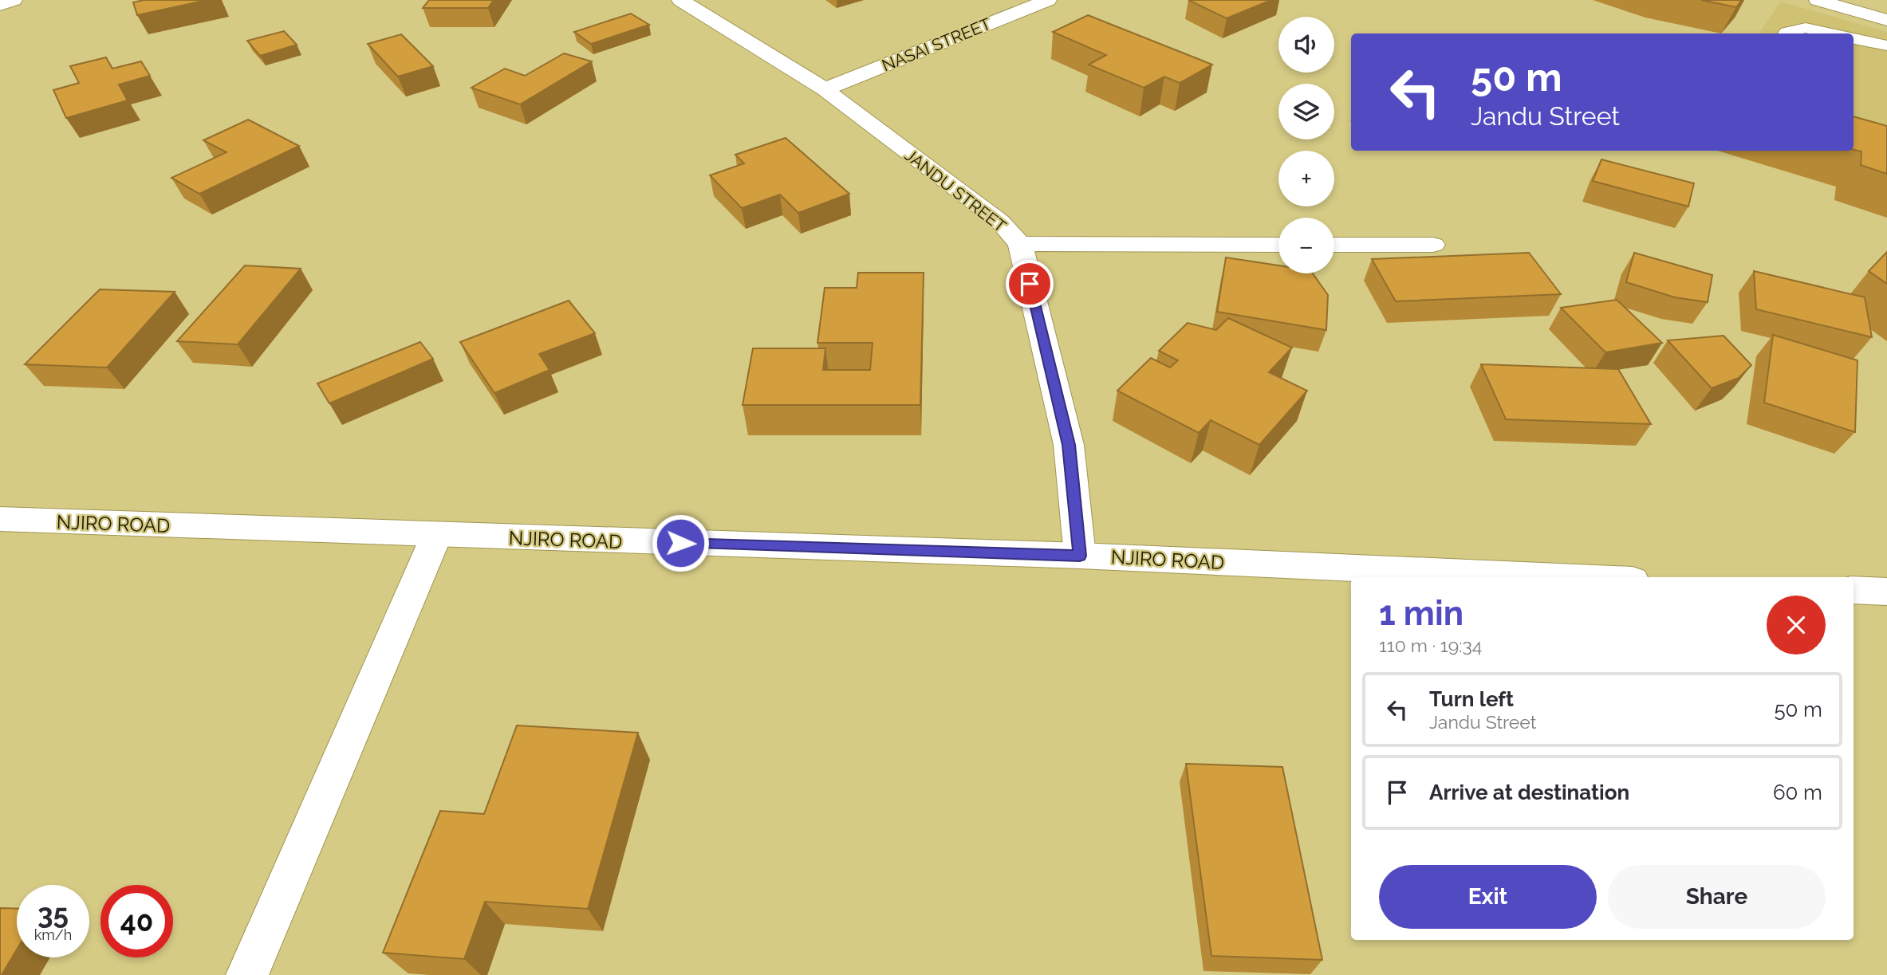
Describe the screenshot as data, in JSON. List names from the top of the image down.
{
  "streets": {
    "street": ["NASAI STREET", "JANDU STREET", "NJIRO ROAD"]
  },
  "crossings": [
    ["NASAI STREET", "JANDU STREET"],
    ["JANDU STREET", "NJIRO ROAD"]
  ],
  "page": {
    "map_buttons": ["+", "−"],
    "turn": ["50 m", "Jandu Street"],
    "heading": ["1 min", "110 m · 19:34"],
    "list": [
      {
        "name": "Turn left",
        "note": "Jandu Street",
        "value": "50 m"
      },
      {
        "name": "Arrive at destination",
        "value": "60 m"
      }
    ],
    "buttons": ["Exit", "Share"],
    "speed": "35 km/h",
    "limit": "40"
  }
}
